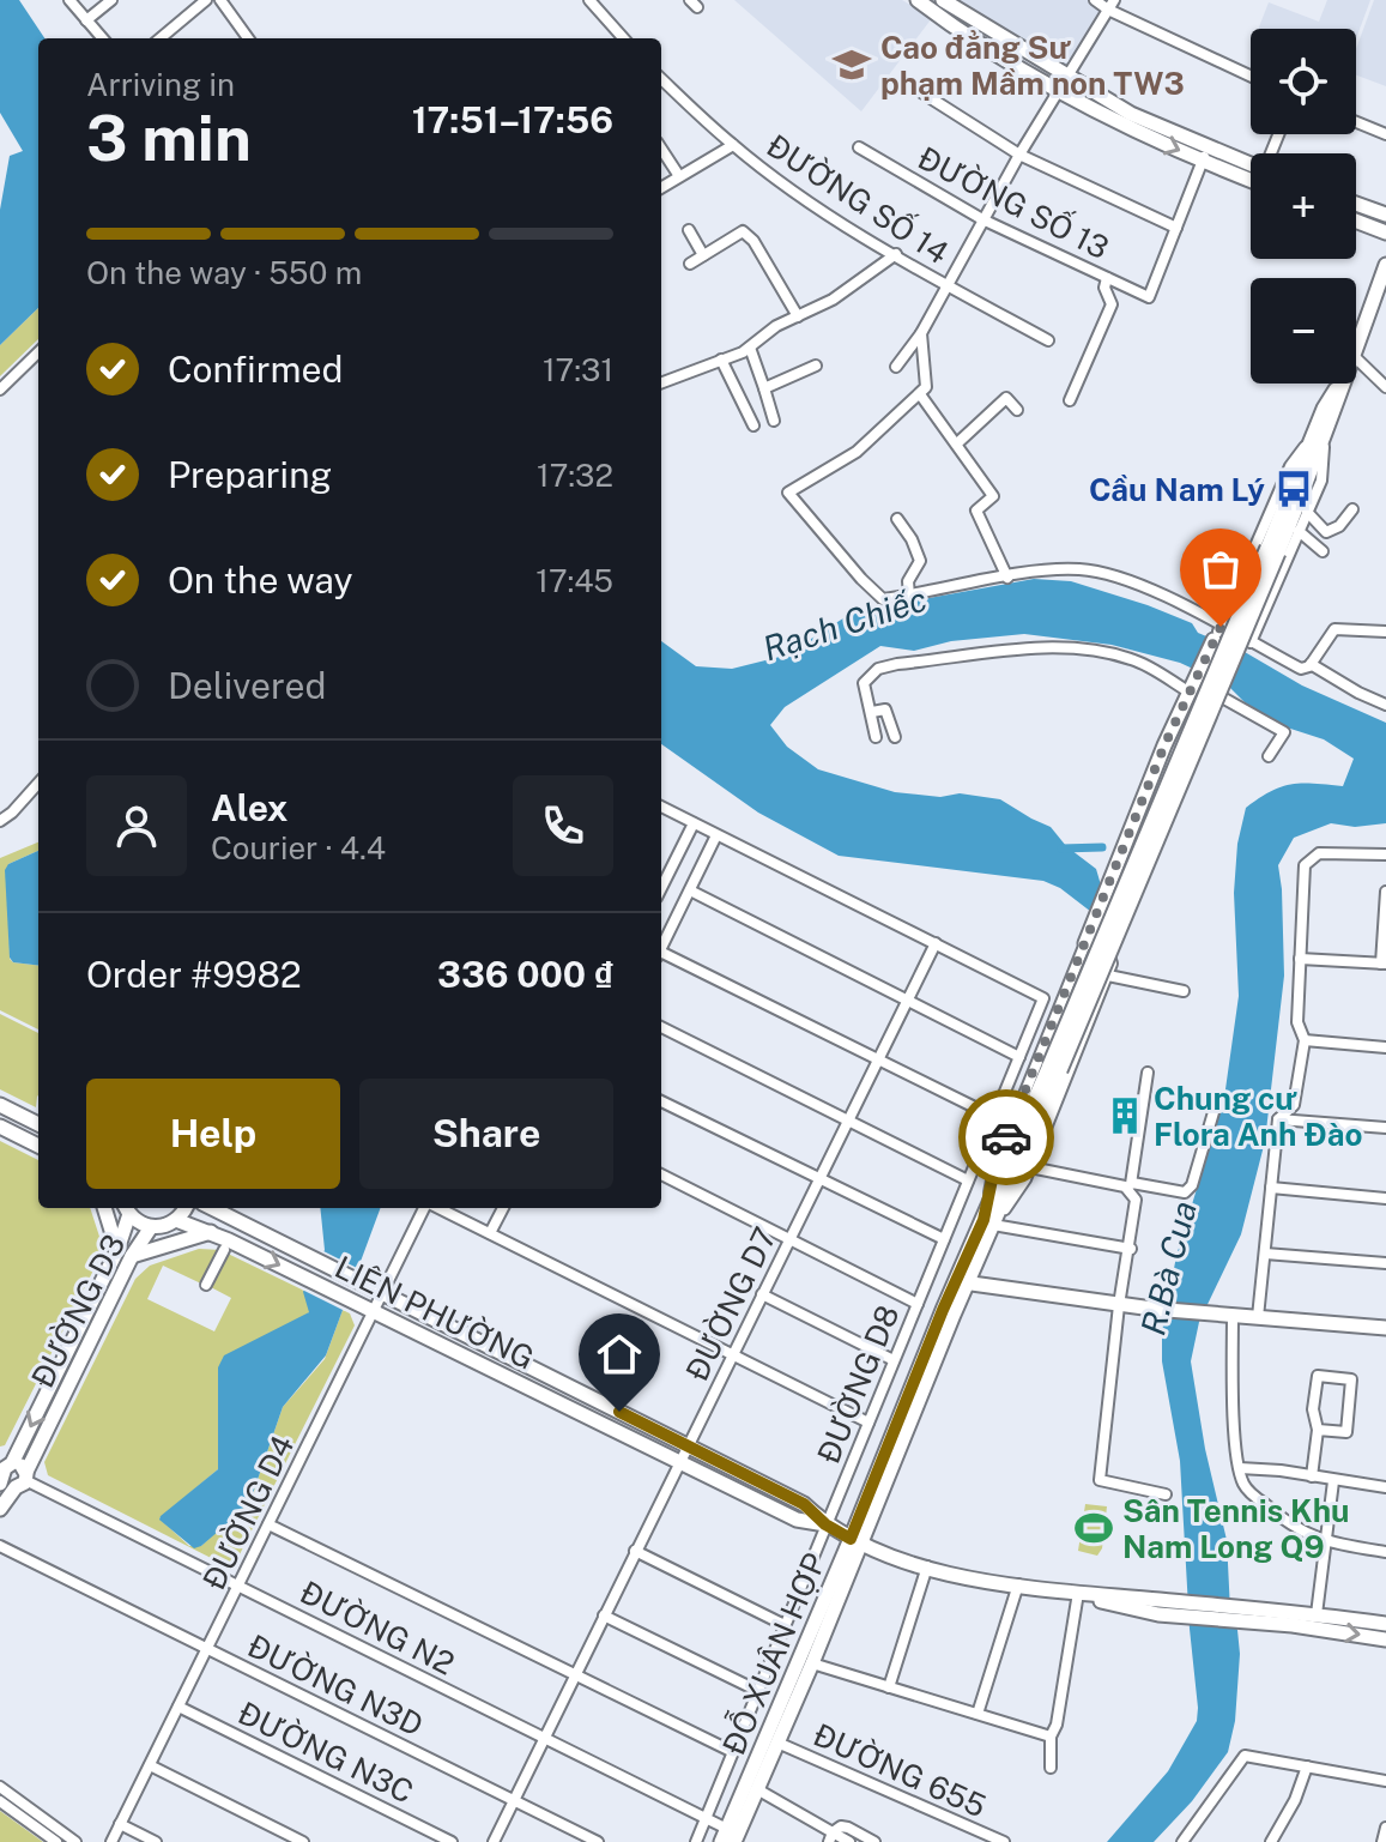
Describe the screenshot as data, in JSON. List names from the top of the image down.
{
  "streets": {
    "street": [
      "ĐƯỜNG SỐ 14",
      "ĐƯỜNG SỐ 13",
      "ĐƯỜNG D7",
      "ĐƯỜNG D3",
      "LIÊN PHƯỜNG",
      "ĐƯỜNG D8",
      "ĐƯỜNG D4",
      "ĐƯỜNG N2",
      "ĐỖ XUÂN HỢP",
      "ĐƯỜNG N3D",
      "ĐƯỜNG N3C",
      "ĐƯỜNG 655"
    ]
  },
  "crossings": [
    ["ĐƯỜNG D7", "LIÊN PHƯỜNG"],
    ["ĐƯỜNG D7", "ĐƯỜNG D8"],
    ["ĐƯỜNG D7", "ĐƯỜNG N2"],
    ["ĐƯỜNG D7", "ĐƯỜNG N3D"],
    ["ĐƯỜNG D3", "ĐƯỜNG N2"],
    ["LIÊN PHƯỜNG", "ĐƯỜNG D8"],
    ["LIÊN PHƯỜNG", "ĐƯỜNG D4"],
    ["LIÊN PHƯỜNG", "ĐỖ XUÂN HỢP"],
    ["ĐƯỜNG D8", "ĐƯỜNG N2"],
    ["ĐƯỜNG D4", "ĐƯỜNG N2"],
    ["ĐƯỜNG D4", "ĐƯỜNG N3D"],
    ["ĐƯỜNG D4", "ĐƯỜNG N3C"],
    ["ĐƯỜNG N2", "ĐỖ XUÂN HỢP"],
    ["ĐỖ XUÂN HỢP", "ĐƯỜNG 655"]
  ],
  "water": ["Rạch Chiếc", "R.Bà Cua"],
  "places": {
    "school or university": ["Cao đẳng Sư phạm Mầm non TW3"],
    "bus stop": ["Cầu Nam Lý"],
    "building": ["Chung cư Flora Anh Đào"],
    "sports": ["Sân Tennis Khu Nam Long Q9"]
  },
  "page": {
    "map_buttons": ["+", "−"],
    "heading": ["3 min", "Arriving in", "17:51–17:56"],
    "panel": [
      "Alex",
      "Courier · 4.4",
      "Order #9982",
      "336 000 ₫"
    ],
    "bar": "On the way · 550 m",
    "list": [
      ["Confirmed", "17:31"],
      ["Preparing", "17:32"],
      ["On the way", "17:45"],
      "Delivered"
    ],
    "buttons": ["Help", "Share"]
  }
}
